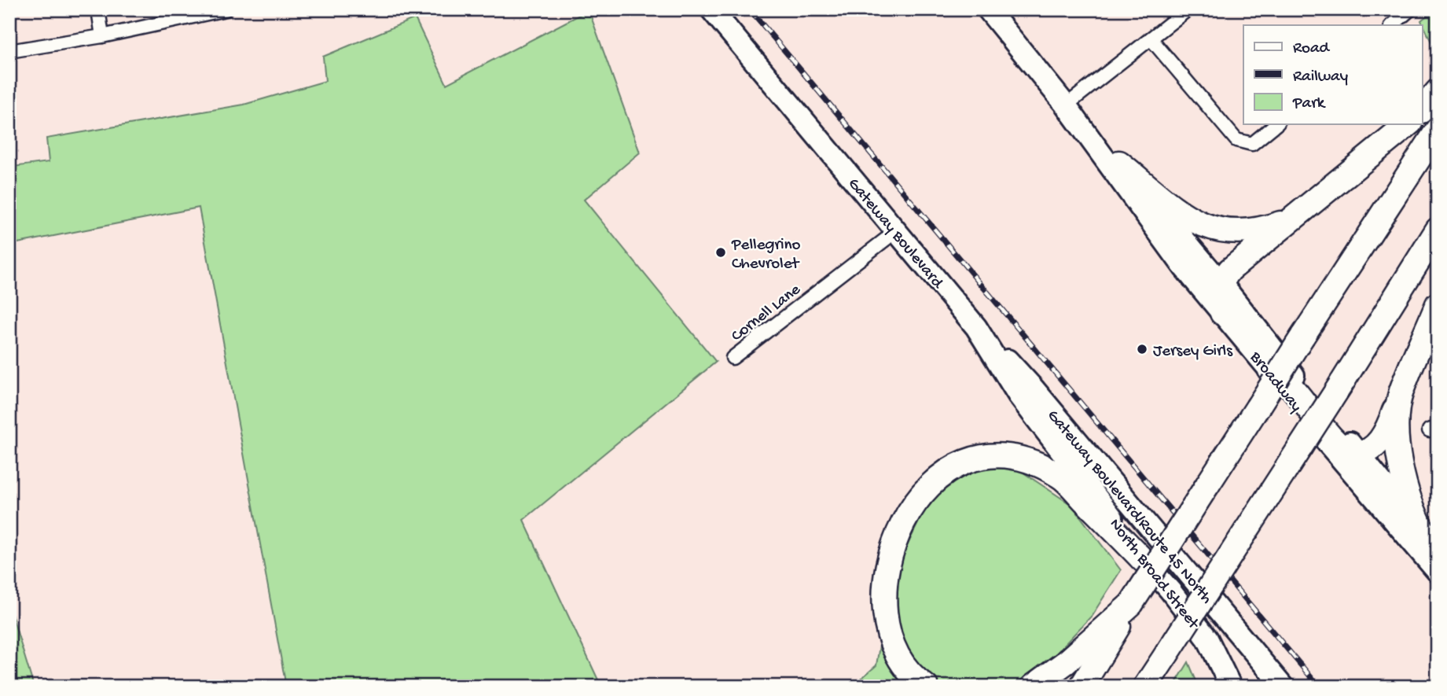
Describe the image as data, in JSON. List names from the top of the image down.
{
  "streets": {
    "main road": [
      "Gateway Boulevard",
      "Broadway",
      "Gateway Boulevard/Route 45 North",
      "North Broad Street"
    ],
    "street": ["Cornell Lane"]
  },
  "crossings": [
    ["Gateway Boulevard", "Cornell Lane"],
    ["Gateway Boulevard", "Gateway Boulevard/Route 45 North"],
    ["Gateway Boulevard", "North Broad Street"]
  ],
  "places": ["Pellegrino Chevrolet", "Jersey Girls"],
  "legend": ["Road", "Railway", "Park"]
}
